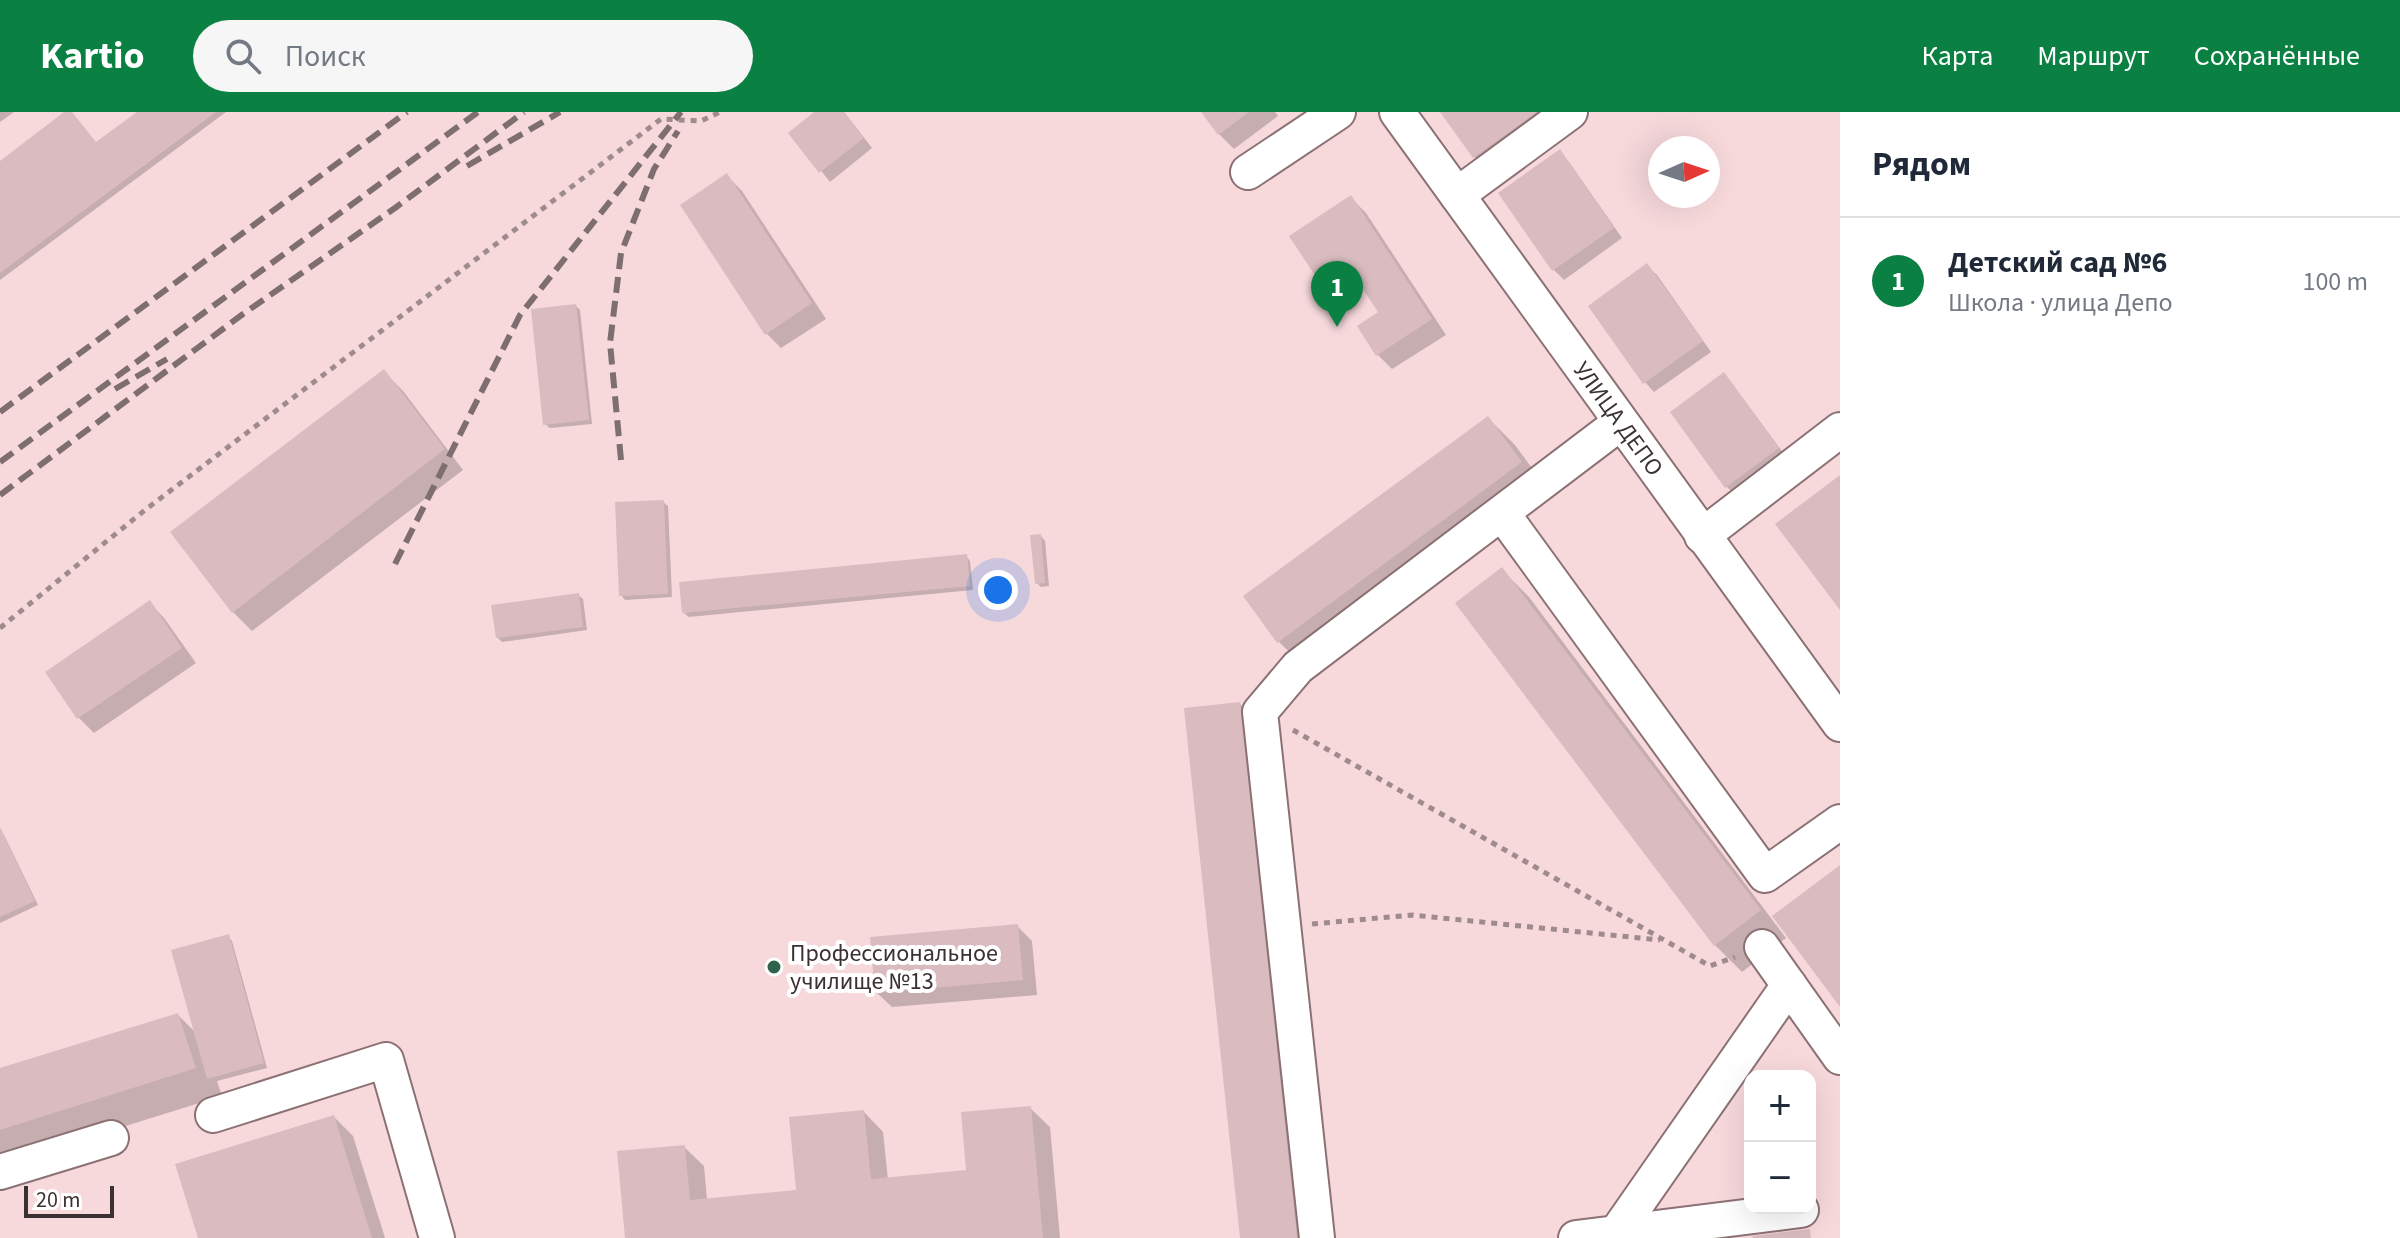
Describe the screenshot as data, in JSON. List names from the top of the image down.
{
  "streets": {
    "street": ["УЛИЦА ДЕПО"]
  },
  "places": ["Профессиональное училище №13"],
  "scale_bar": "20 m",
  "north": "right",
  "page": {
    "header": "Kartio",
    "search": "Поиск",
    "nav": ["Карта", "Маршрут", "Сохранённые"],
    "heading": "Рядом",
    "list": [
      {
        "mark": "1",
        "name": "Детский сад №6",
        "note": "Школа · улица Депо",
        "value": "100 m"
      }
    ],
    "pins": "1",
    "map_buttons": ["+", "−"],
    "scale": "20 m"
  }
}
